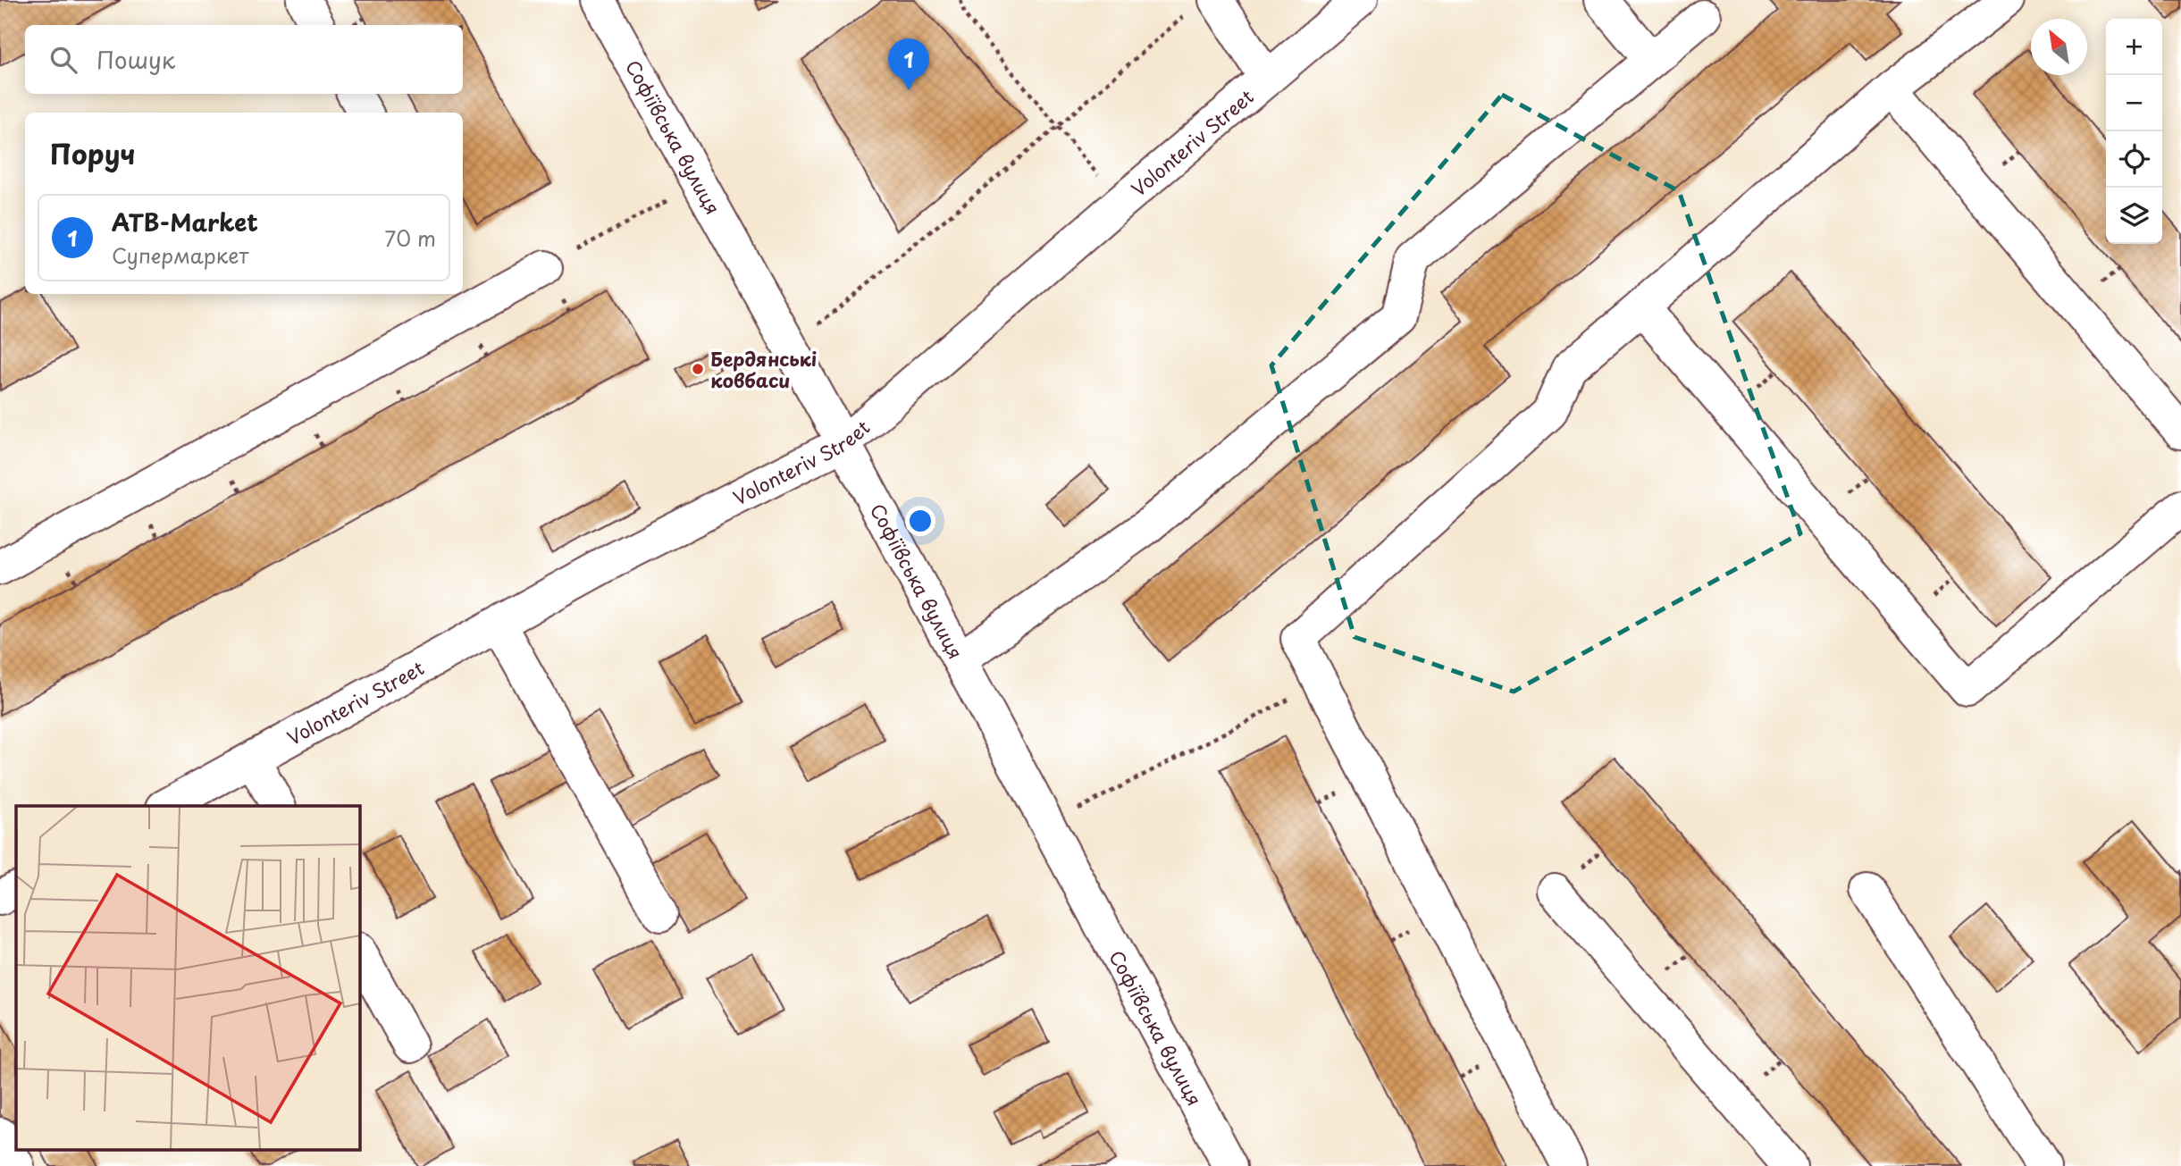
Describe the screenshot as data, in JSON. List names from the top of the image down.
{
  "streets": {
    "street": ["Софіївська вулиця", "Volonteriv Street"]
  },
  "crossings": [
    ["Софіївська вулиця", "Volonteriv Street"]
  ],
  "places": ["Бердянські ковбаси"],
  "north": "top left",
  "page": {
    "map_buttons": ["+", "−"],
    "search": "Пошук",
    "pins": "1",
    "heading": "Поруч",
    "list": [
      {
        "mark": "1",
        "name": "ATB-Market",
        "note": "Супермаркет",
        "value": "70 m"
      }
    ]
  }
}
